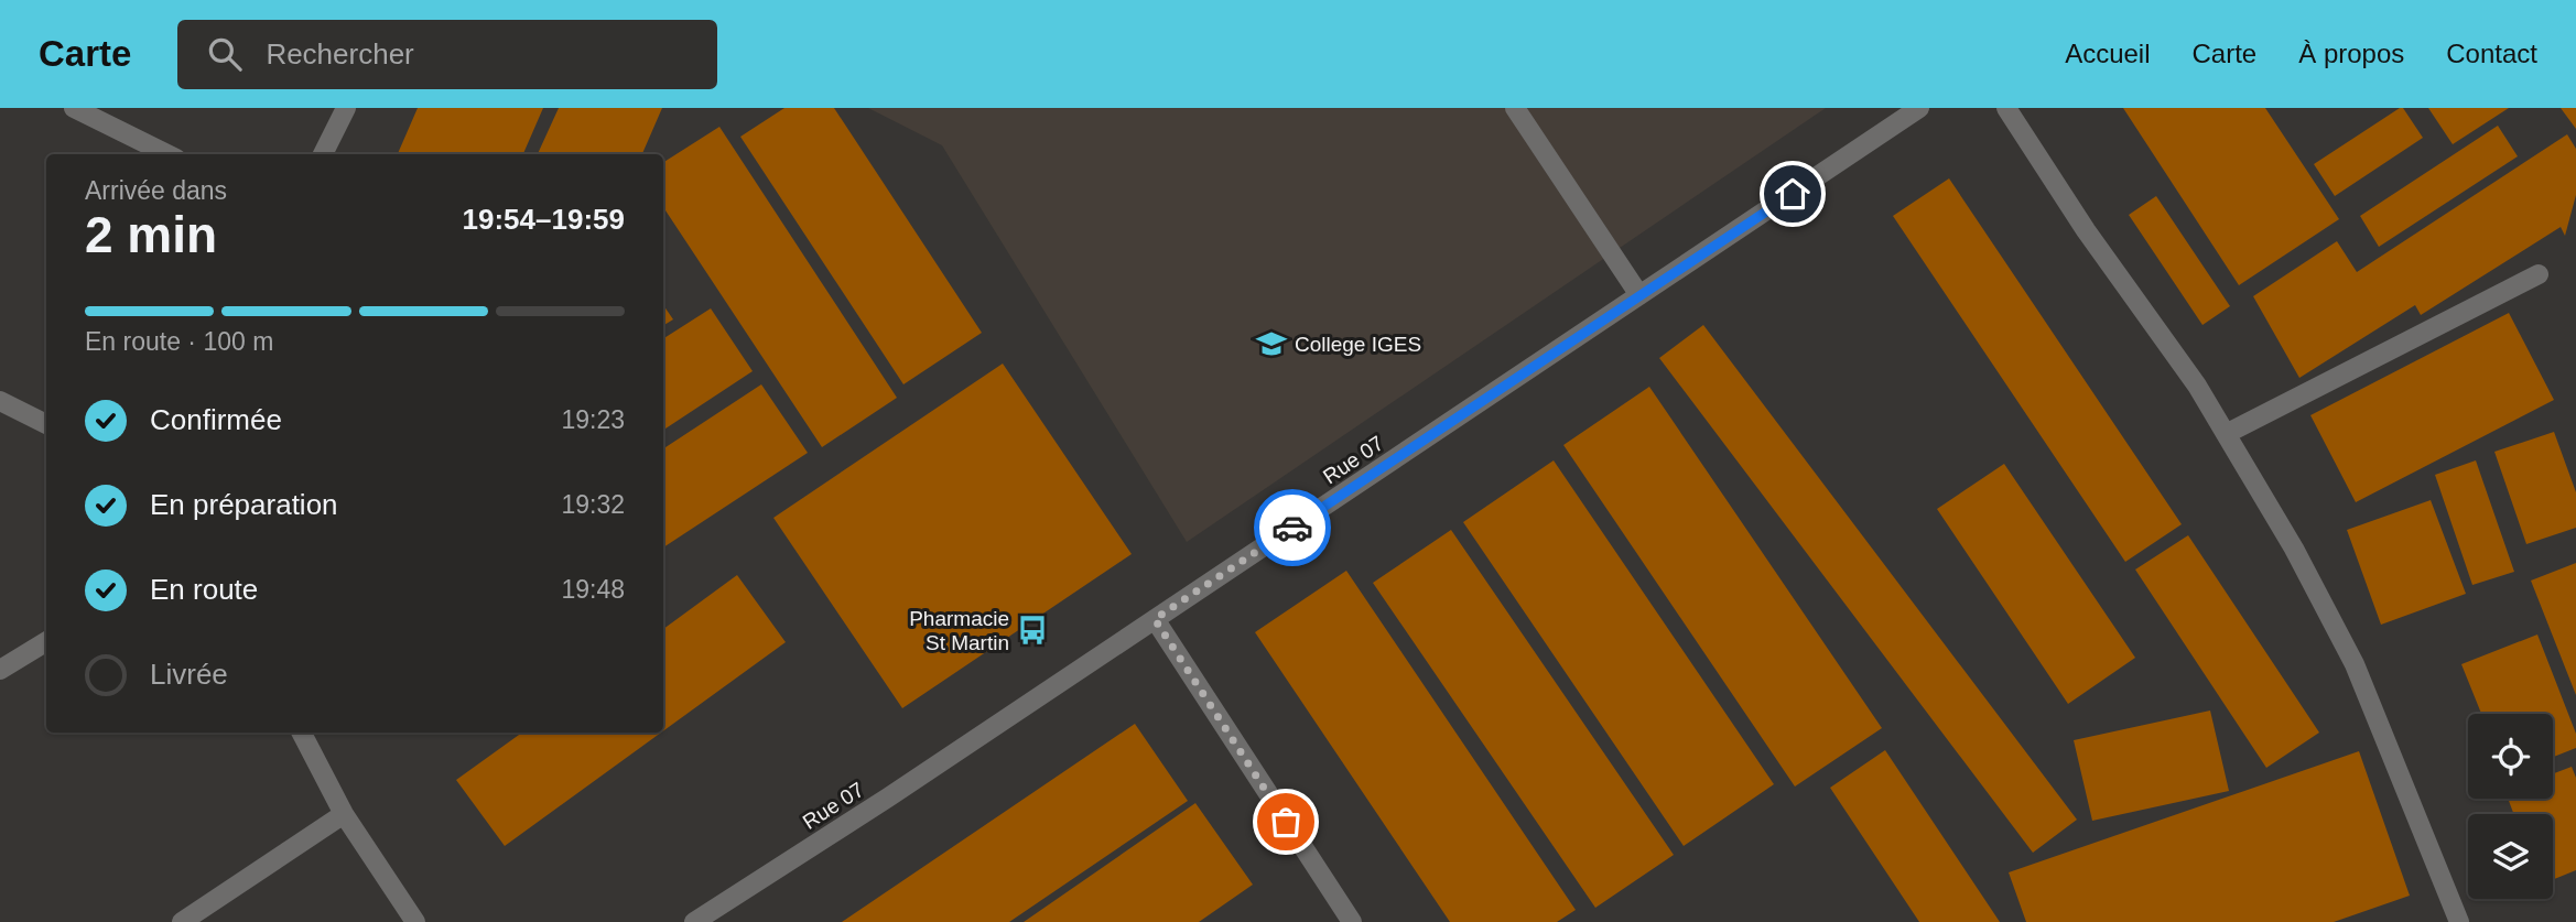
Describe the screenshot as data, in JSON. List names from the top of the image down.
{
  "streets": {
    "street": ["Rue 07"]
  },
  "places": {
    "school or university": ["College IGES"],
    "bus stop": ["Pharmacie St Martin"]
  },
  "page": {
    "header": "Carte",
    "search": "Rechercher",
    "nav": [
      "Accueil",
      "Carte",
      "À propos",
      "Contact"
    ],
    "heading": ["2 min", "Arrivée dans", "19:54–19:59"],
    "bar": "En route · 100 m",
    "list": [
      ["Confirmée", "19:23"],
      ["En préparation", "19:32"],
      ["En route", "19:48"],
      "Livrée"
    ]
  }
}
